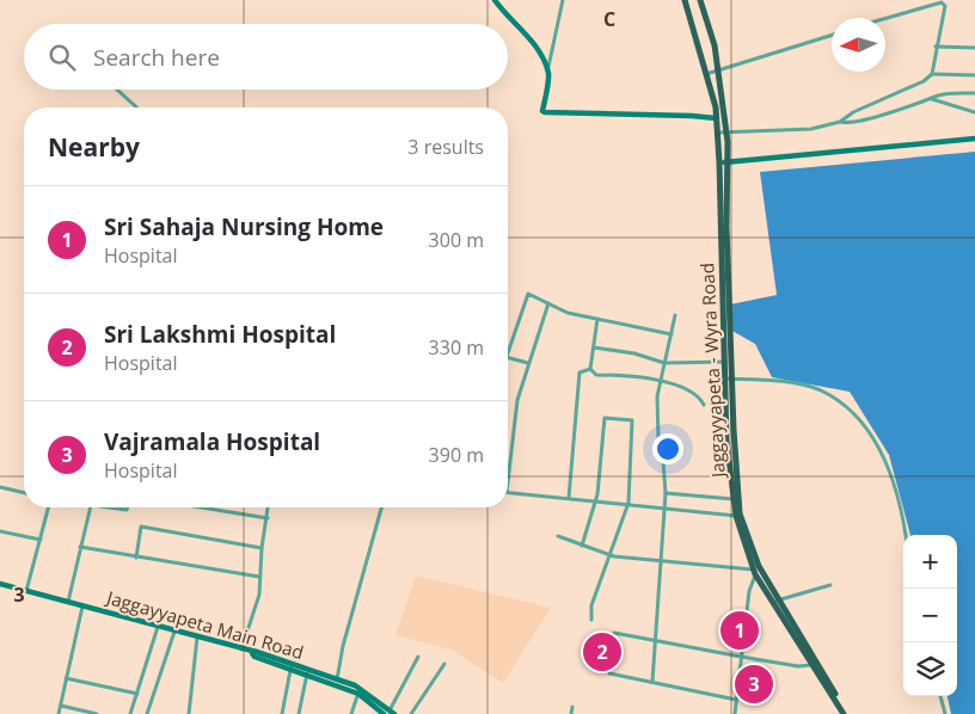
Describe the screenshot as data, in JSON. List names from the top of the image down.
{
  "streets": {
    "main road": ["Jaggayyapeta - Wyra Road", "Jaggayyapeta Main Road"]
  },
  "north": "left",
  "page": {
    "search": "Search here",
    "heading": ["Nearby", "3 results"],
    "list": [
      {
        "mark": "1",
        "name": "Sri Sahaja Nursing Home",
        "note": "Hospital",
        "value": "300 m"
      },
      {
        "mark": "2",
        "name": "Sri Lakshmi Hospital",
        "note": "Hospital",
        "value": "330 m"
      },
      {
        "mark": "3",
        "name": "Vajramala Hospital",
        "note": "Hospital",
        "value": "390 m"
      }
    ],
    "map_buttons": ["+", "−"],
    "pins": ["1", "2", "3"]
  },
  "grid": {
    "columns": ["C"],
    "rows": ["3"]
  }
}
